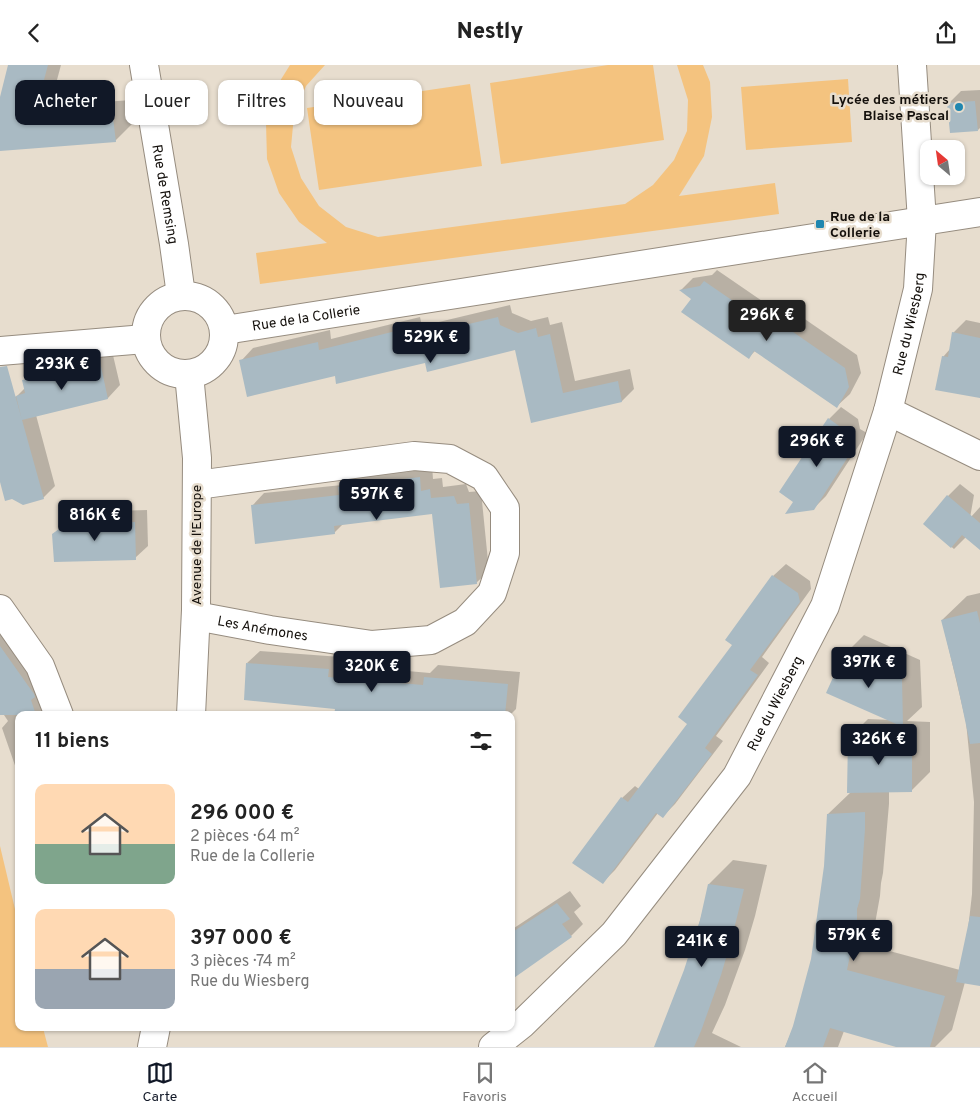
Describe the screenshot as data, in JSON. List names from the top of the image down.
{
  "streets": {
    "street": [
      "Rue de Remsing",
      "Rue de la Collerie",
      "Rue du Wiesberg",
      "Avenue de l'Europe",
      "Les Anémones"
    ]
  },
  "crossings": [
    ["Rue de Remsing", "Rue de la Collerie"],
    ["Rue de Remsing", "Avenue de l'Europe"],
    ["Rue de la Collerie", "Rue du Wiesberg"],
    ["Rue de la Collerie", "Avenue de l'Europe"],
    ["Avenue de l'Europe", "Les Anémones"]
  ],
  "places": {
    "other": ["Lycée des métiers Blaise Pascal"],
    "transit": ["Rue de la Collerie"]
  },
  "north": "top left",
  "page": {
    "header": "Nestly",
    "chip": [
      "Acheter",
      "Louer",
      "Filtres",
      "Nouveau"
    ],
    "price": [
      "296K €",
      "529K €",
      "293K €",
      "296K €",
      "597K €",
      "816K €",
      "397K €",
      "320K €",
      "326K €",
      "579K €",
      "241K €"
    ],
    "heading": "11 biens",
    "list": [
      {
        "name": "296 000 €",
        "note": "2 pièces · 64 m² · Rue de la Collerie"
      },
      {
        "name": "397 000 €",
        "note": "3 pièces · 74 m² · Rue du Wiesberg"
      }
    ],
    "tabs": ["Carte", "Favoris", "Accueil"]
  }
}
